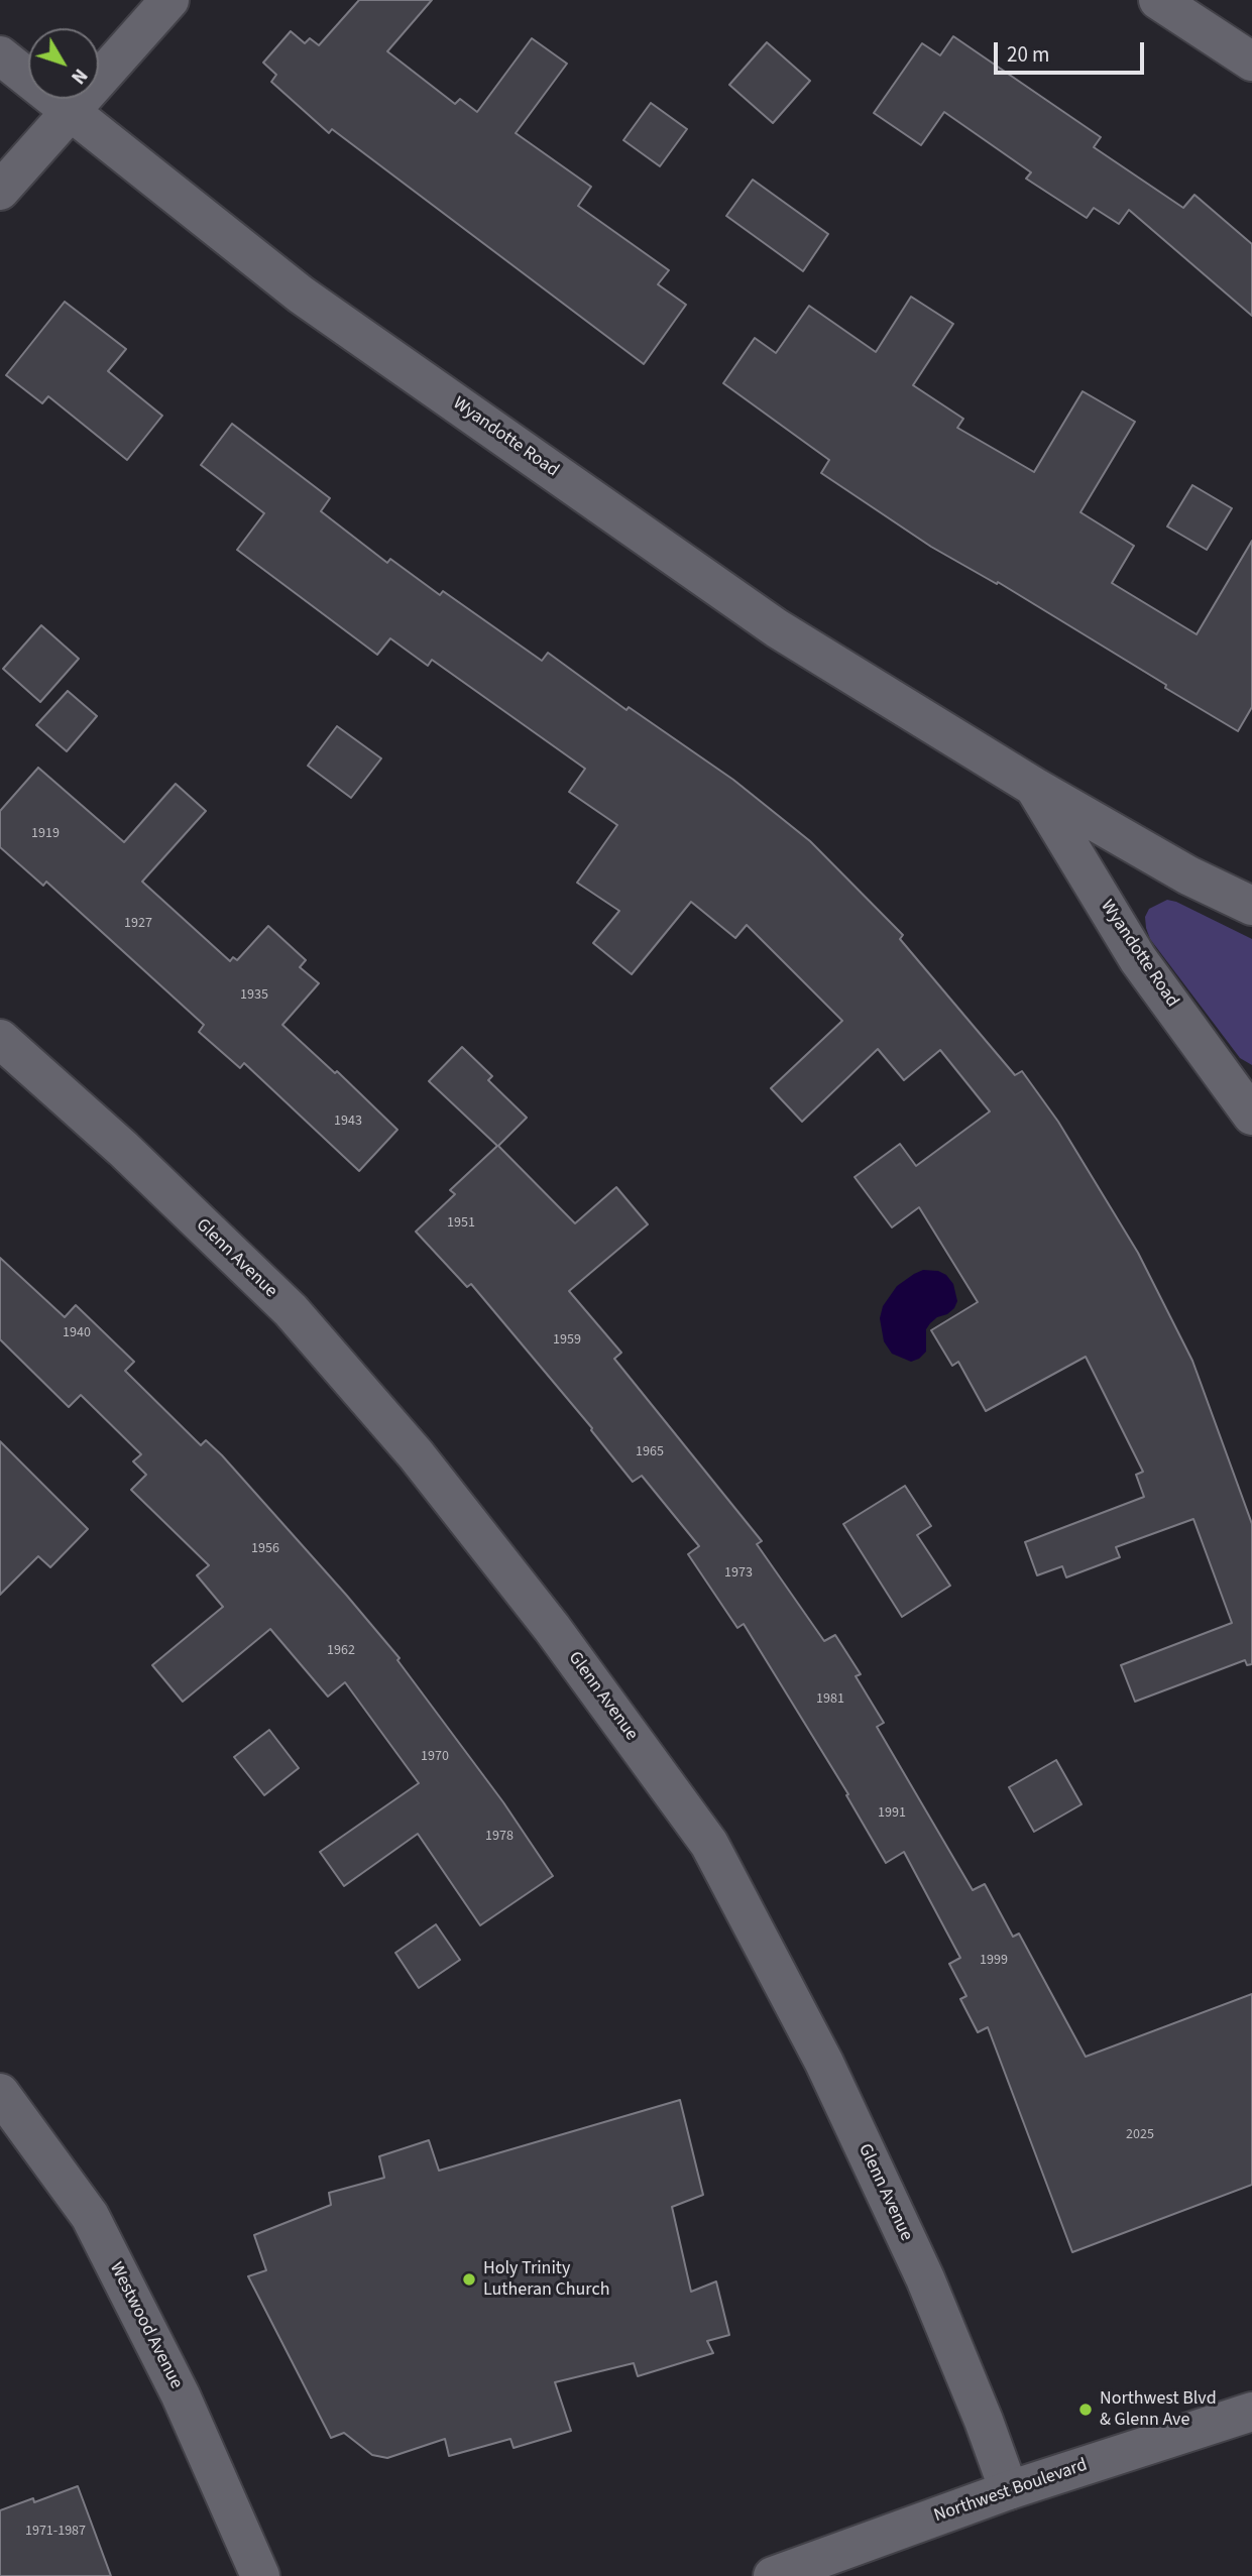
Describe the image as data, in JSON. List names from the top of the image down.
{
  "streets": {
    "street": [
      "Wyandotte Road",
      "Glenn Avenue",
      "Westwood Avenue",
      "Northwest Boulevard"
    ]
  },
  "crossings": [
    ["Glenn Avenue", "Northwest Boulevard"]
  ],
  "places": ["Holy Trinity Lutheran Church", "Northwest Blvd & Glenn Ave"],
  "house_numbers": [
    "1919",
    "1927",
    "1935",
    "1943",
    "1951",
    "1940",
    "1959",
    "1965",
    "1956",
    "1973",
    "1962",
    "1981",
    "1970",
    "1991",
    "1978",
    "1999",
    "2025",
    "1971-1987"
  ],
  "scale_bar": "20 m",
  "north": "bottom right"
}
